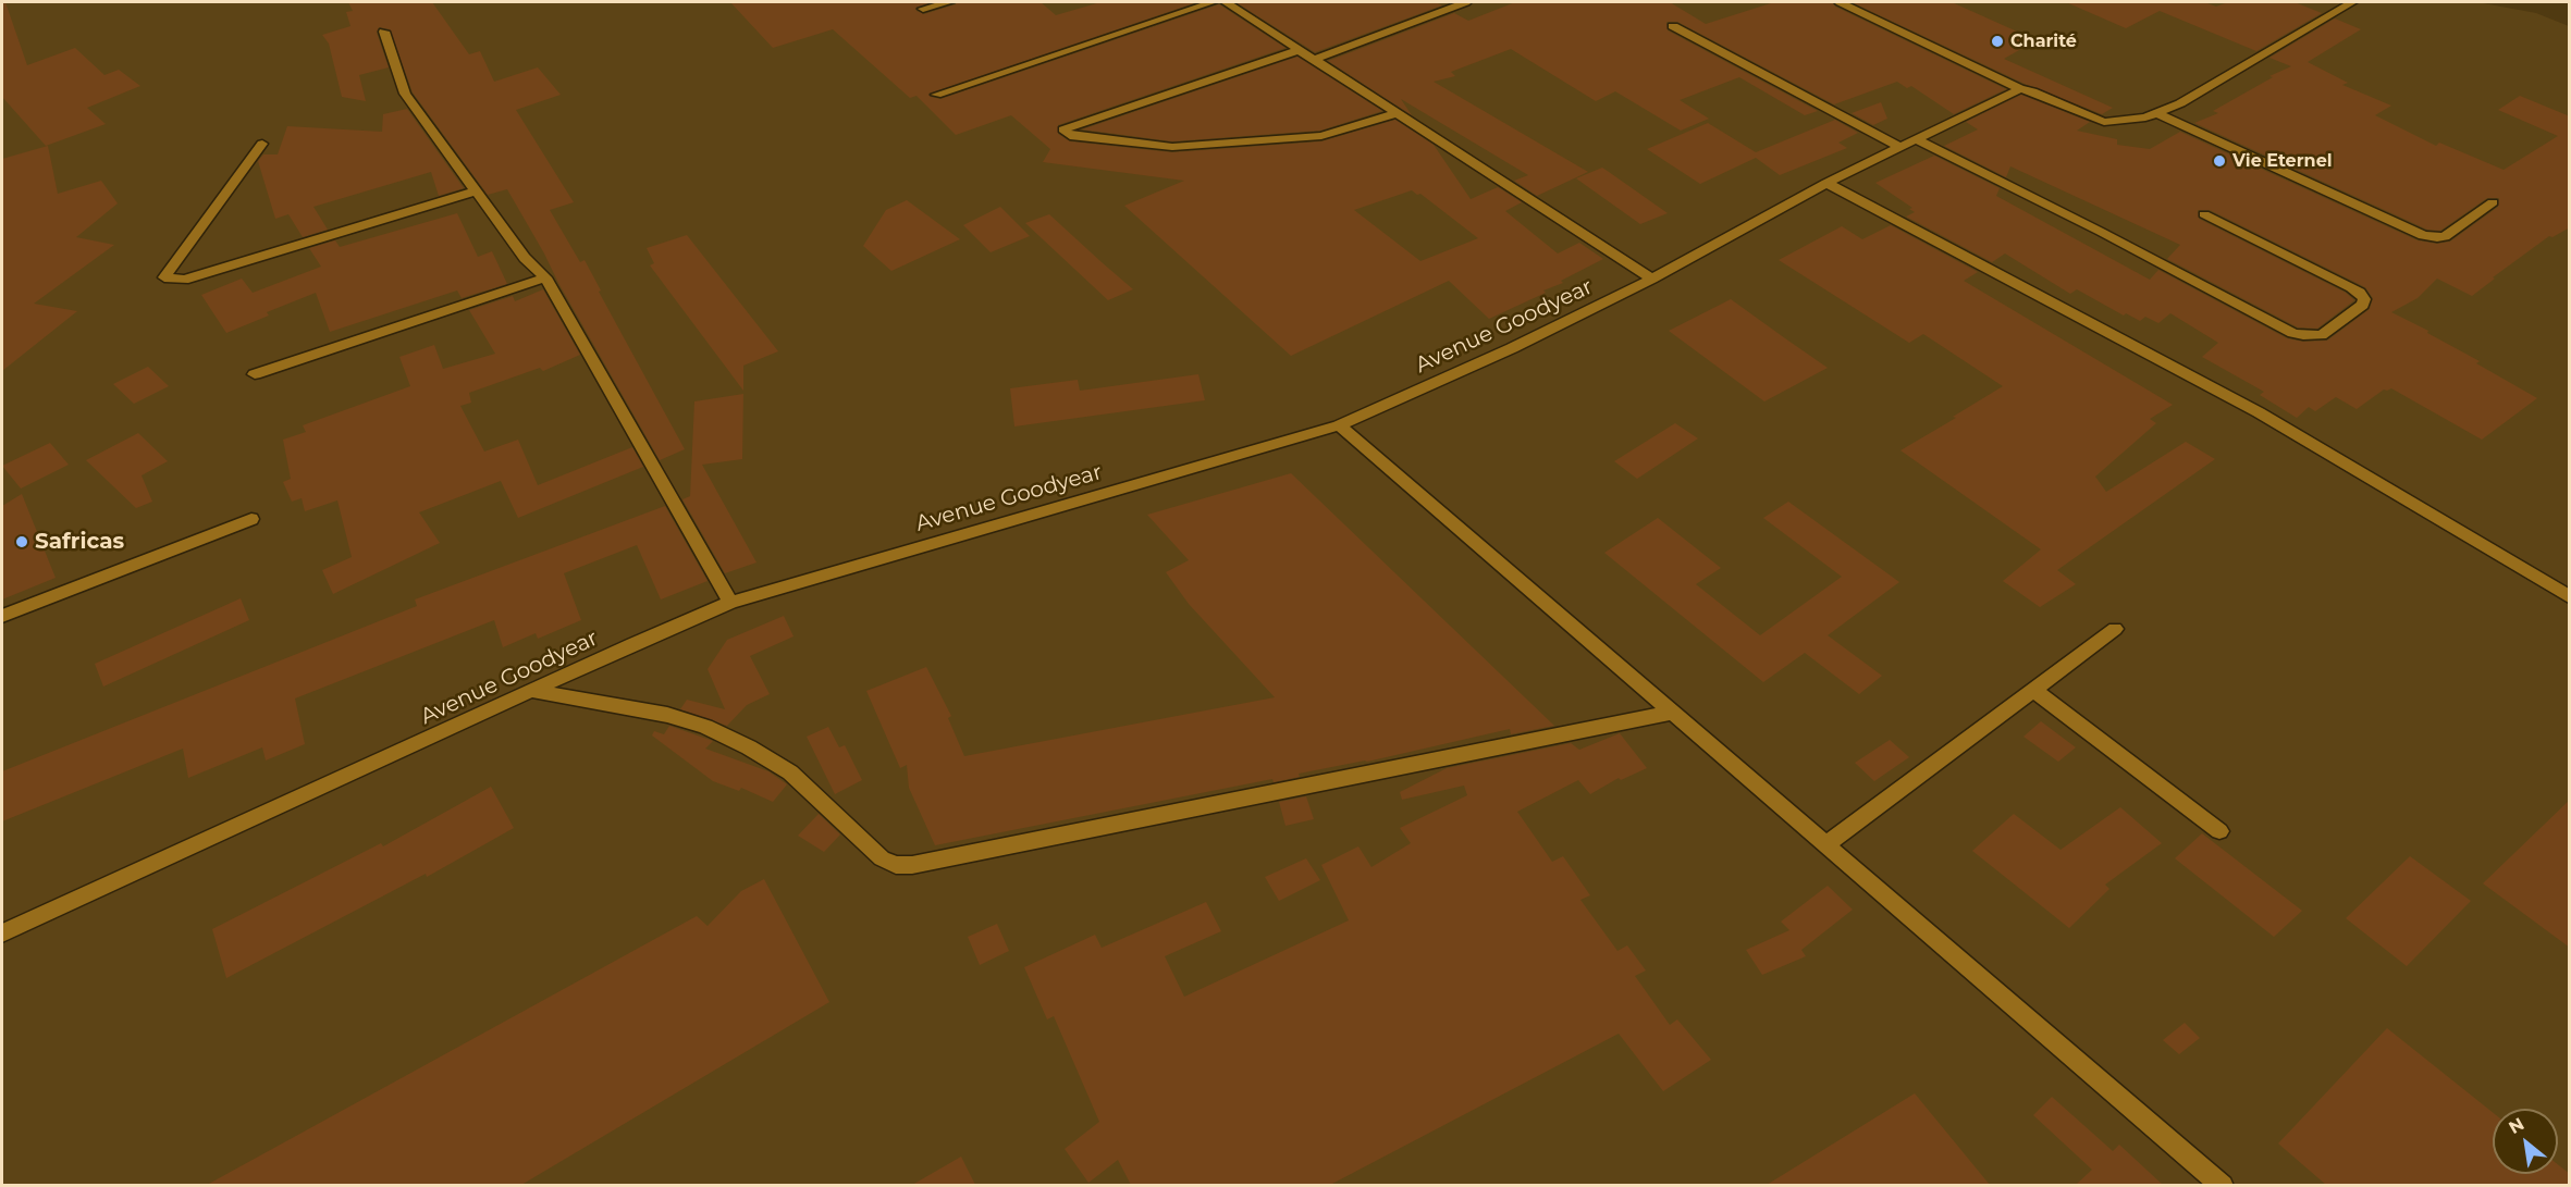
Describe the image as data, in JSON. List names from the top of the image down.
{
  "streets": {
    "street": ["Avenue Goodyear"]
  },
  "places": ["Charité", "Vie Eternel", "Safricas"],
  "north": "top left"
}
